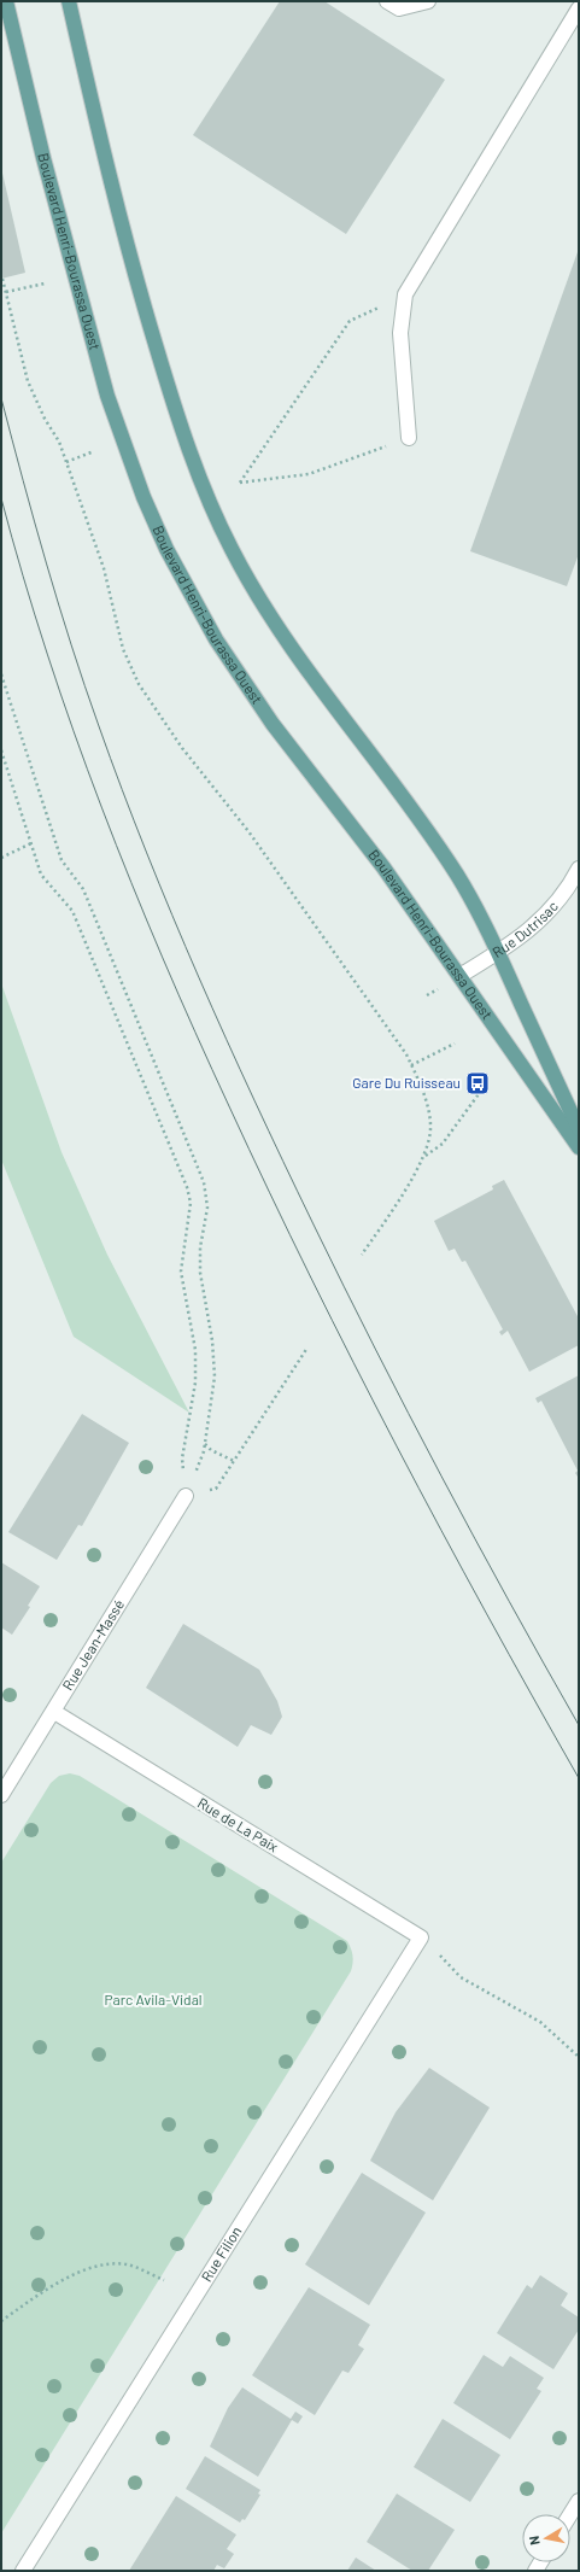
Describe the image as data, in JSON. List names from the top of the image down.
{
  "streets": {
    "main road": ["Boulevard Henri-Bourassa Ouest"],
    "street": [
      "Rue Dutrisac",
      "Rue Jean-Massé",
      "Rue de La Paix",
      "Rue Filion"
    ]
  },
  "crossings": [
    ["Boulevard Henri-Bourassa Ouest", "Rue Dutrisac"],
    ["Rue Jean-Massé", "Rue de La Paix"],
    ["Rue de La Paix", "Rue Filion"]
  ],
  "parks": ["Parc Avila-Vidal"],
  "places": {
    "bus stop": ["Gare Du Ruisseau"]
  },
  "north": "left"
}
